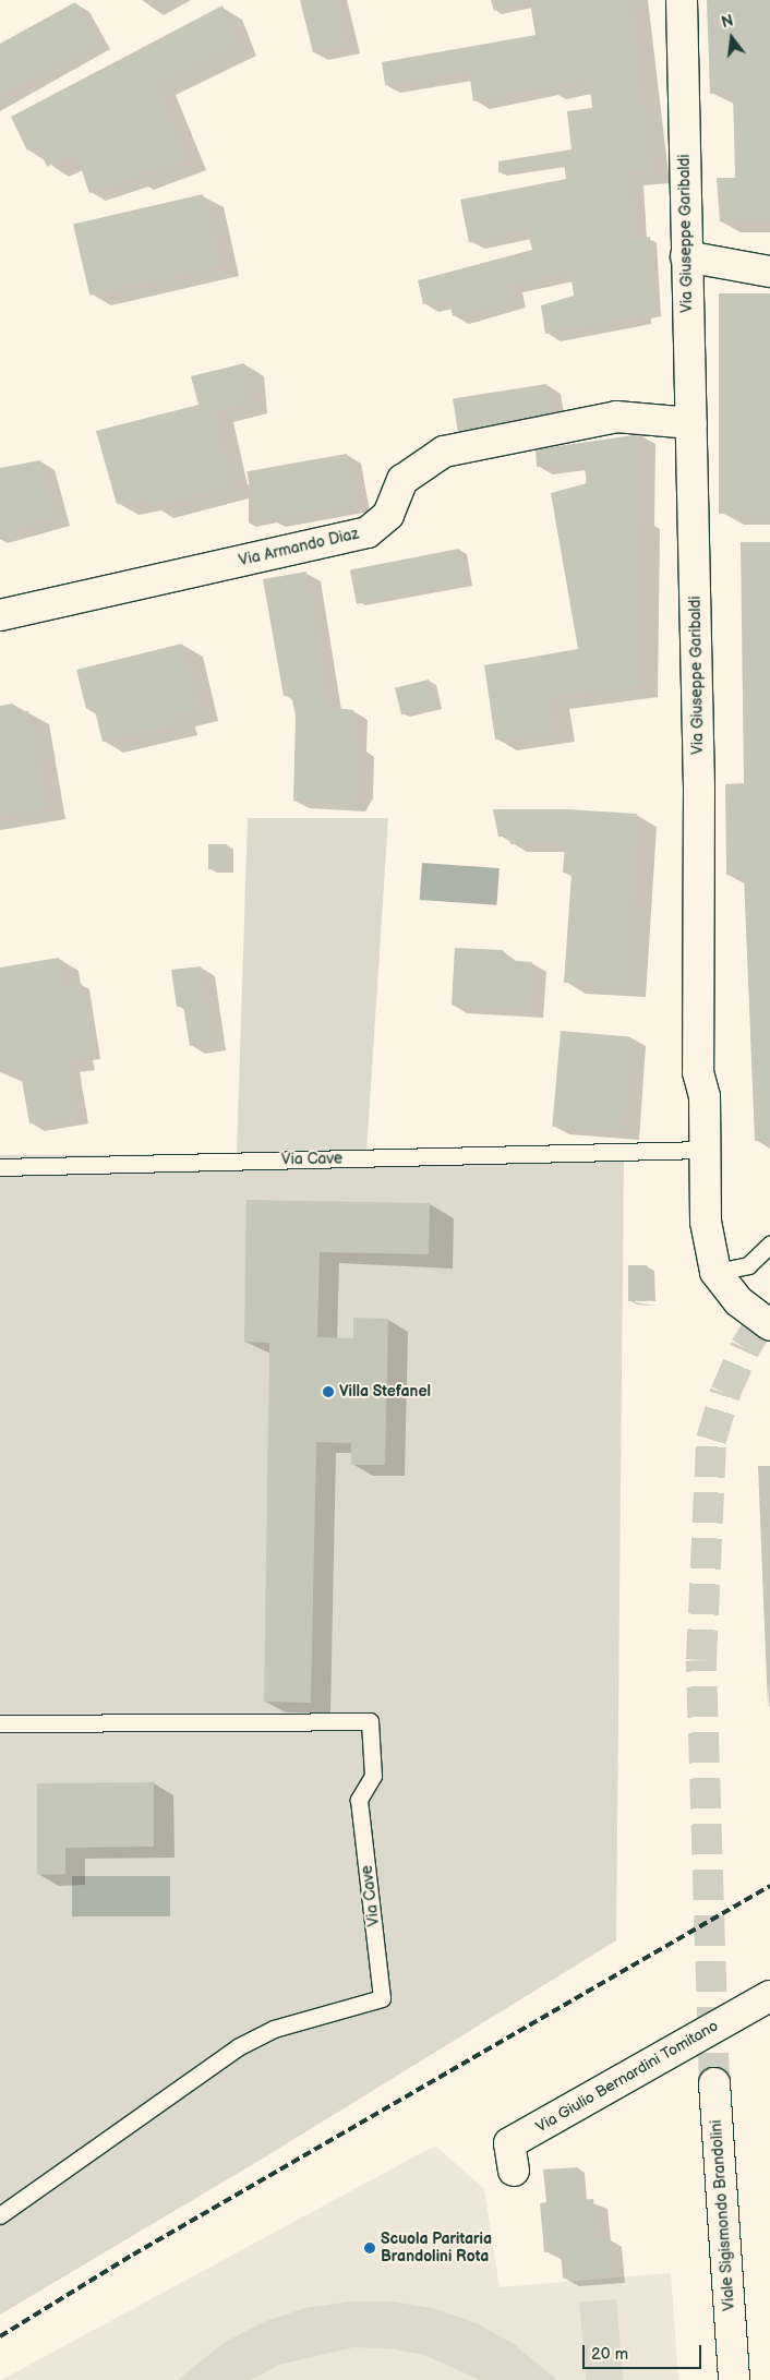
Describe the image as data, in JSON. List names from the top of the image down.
{
  "streets": {
    "street": [
      "Via Giuseppe Garibaldi",
      "Via Armando Diaz",
      "Via Giulio Bernardini Tomitano",
      "Viale Sigismondo Brandolini"
    ],
    "lane": ["Via Cave"]
  },
  "crossings": [
    ["Via Giuseppe Garibaldi", "Via Armando Diaz"],
    ["Via Giuseppe Garibaldi", "Via Cave"]
  ],
  "places": ["Villa Stefanel", "Scuola Paritaria Brandolini Rota"],
  "scale_bar": "20 m",
  "north": "top"
}
